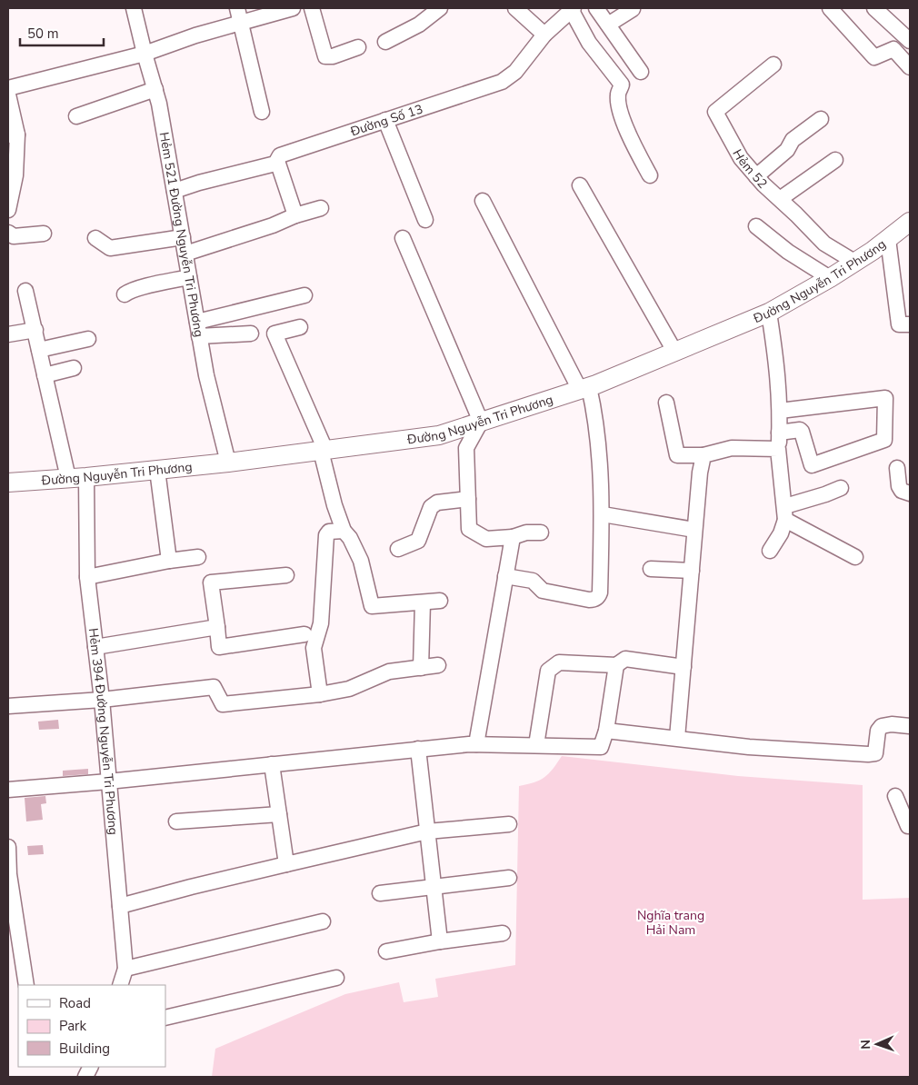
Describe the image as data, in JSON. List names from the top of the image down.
{
  "streets": {
    "main road": ["Đường Nguyễn Tri Phương"],
    "street": [
      "Đường Số 13",
      "Hẻm 52",
      "Hẻm 521 Đường Nguyễn Tri Phương",
      "Hẻm 394 Đường Nguyễn Tri Phương"
    ]
  },
  "crossings": [
    ["Đường Số 13", "Hẻm 521 Đường Nguyễn Tri Phương"],
    ["Hẻm 52", "Đường Nguyễn Tri Phương"],
    ["Hẻm 521 Đường Nguyễn Tri Phương", "Đường Nguyễn Tri Phương"],
    ["Đường Nguyễn Tri Phương", "Hẻm 394 Đường Nguyễn Tri Phương"]
  ],
  "parks": ["Nghĩa trang Hải Nam"],
  "legend": ["Road", "Park", "Building"],
  "scale_bar": "50 m",
  "north": "left"
}
